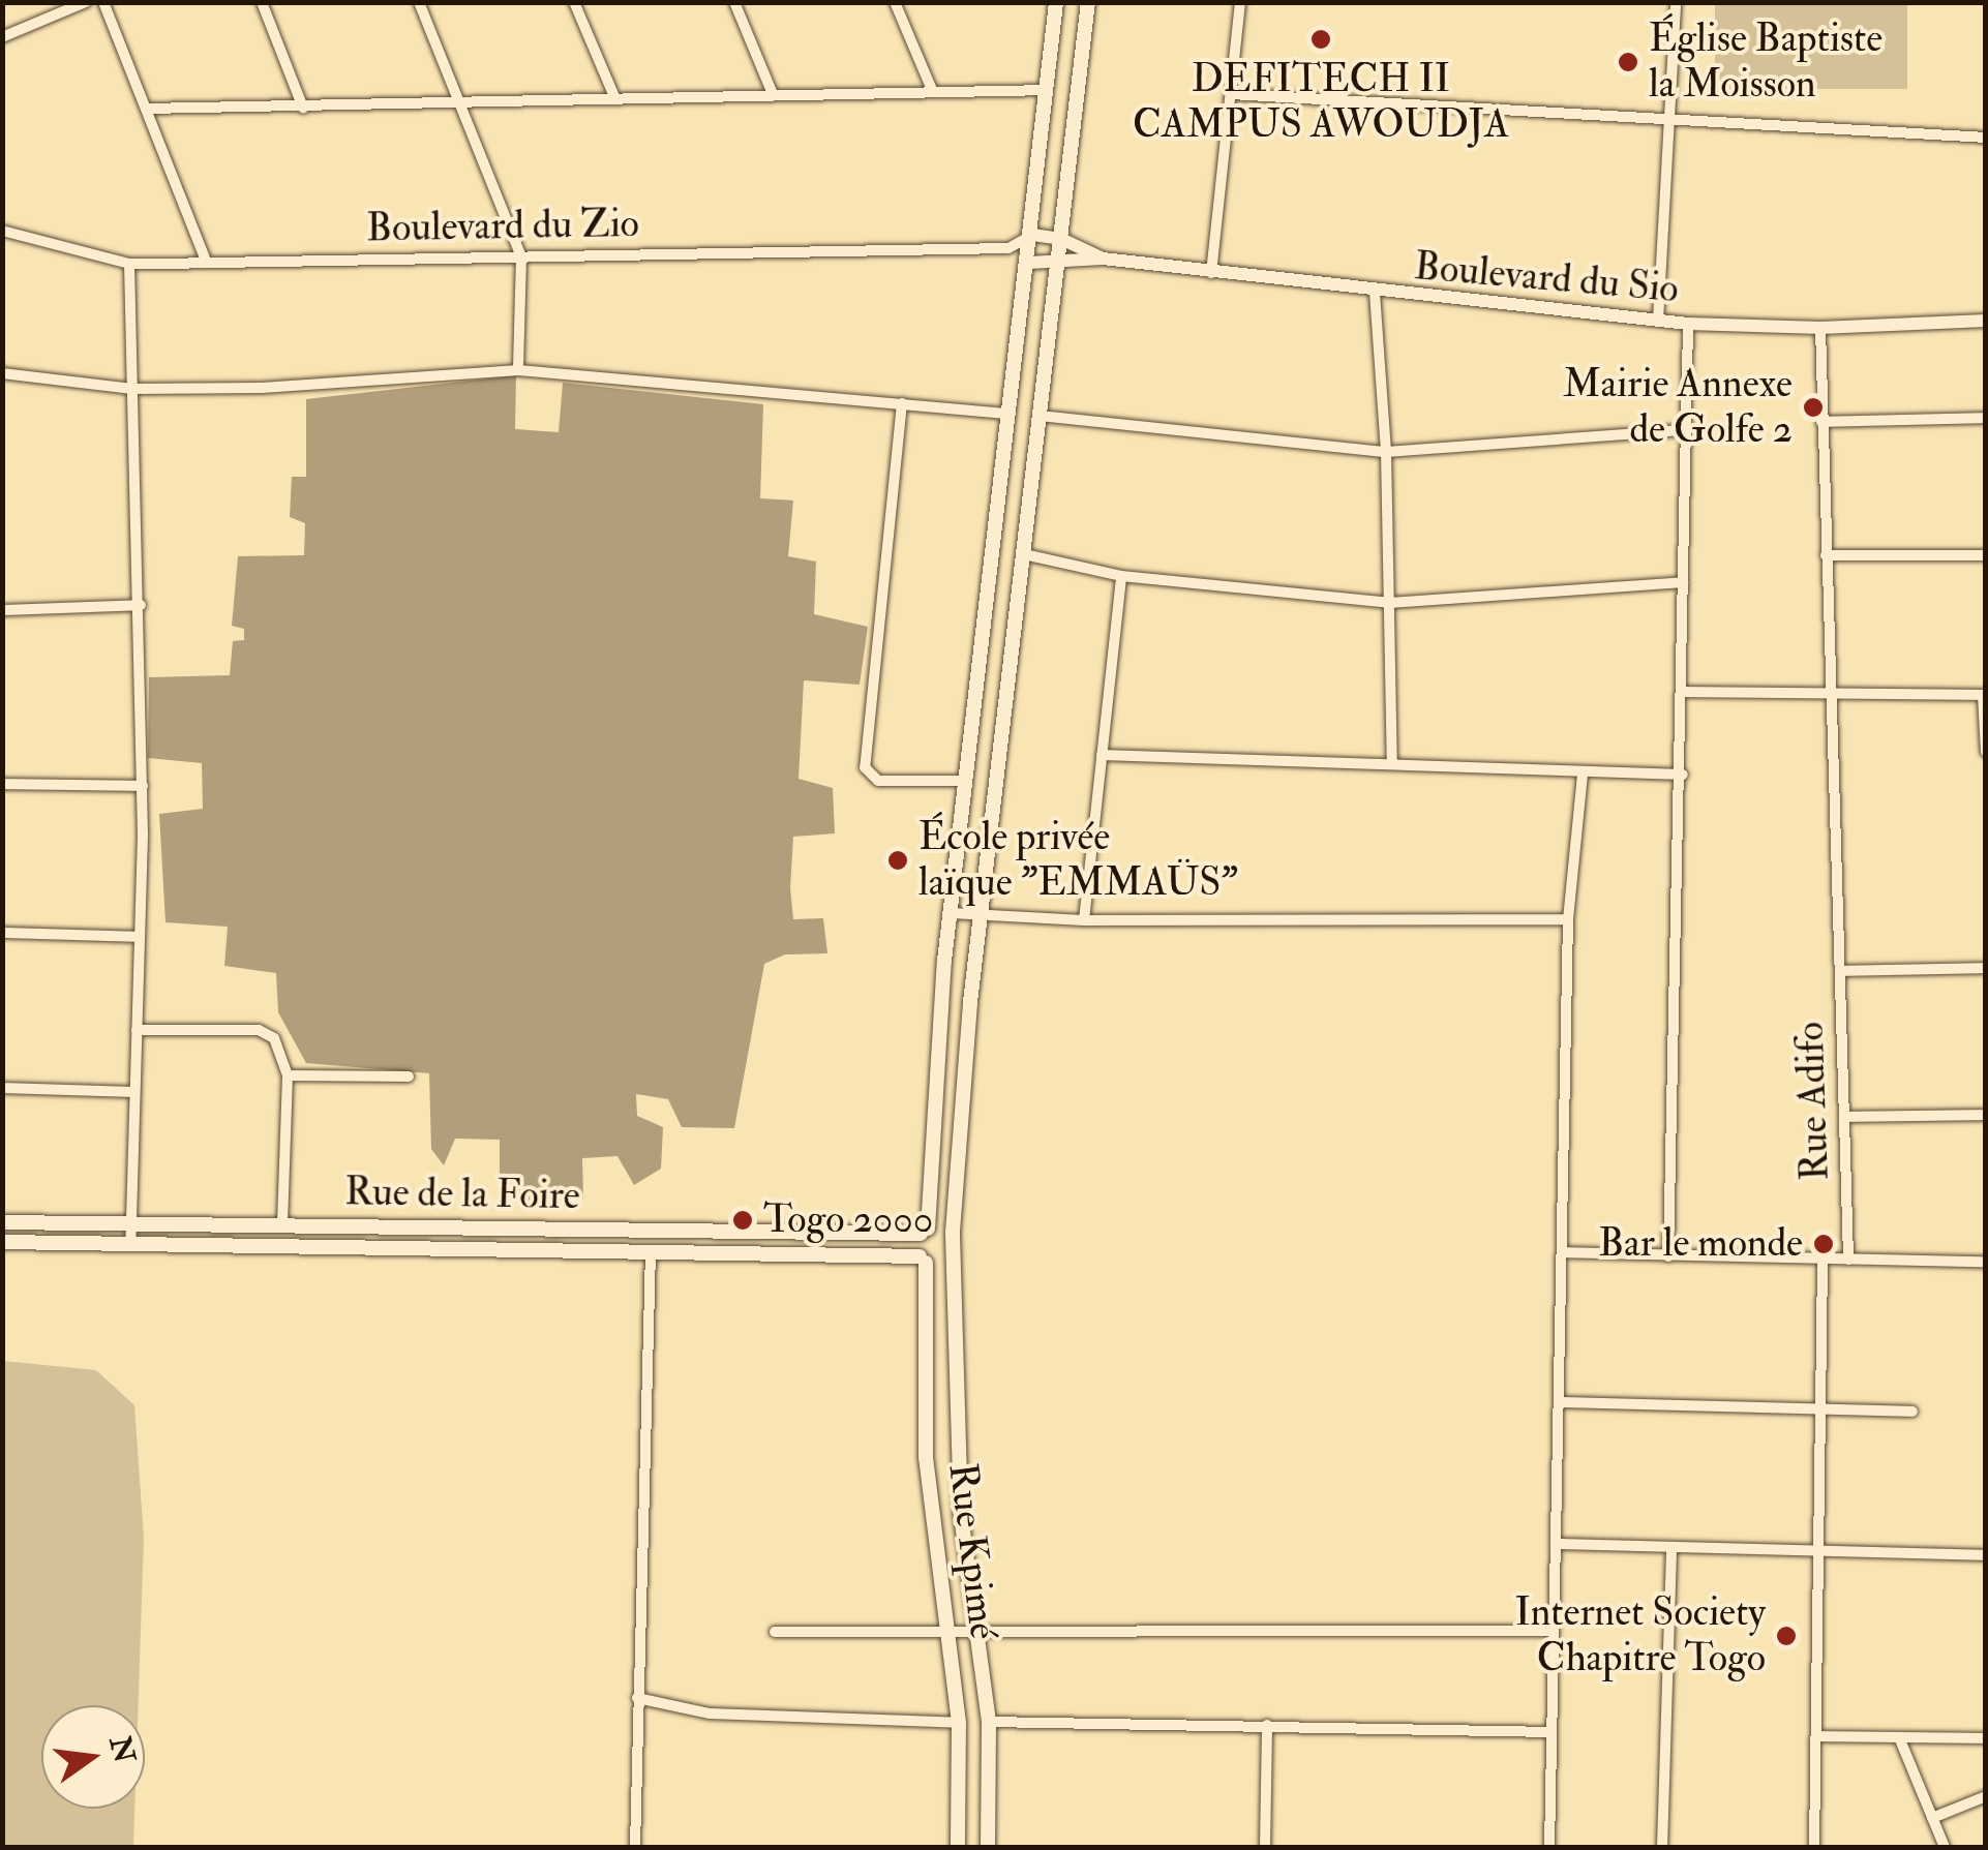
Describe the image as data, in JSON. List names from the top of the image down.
{
  "streets": {
    "main road": ["Rue de la Foire", "Rue Kpimé"],
    "street": ["Boulevard du Zio", "Boulevard du Sio", "Rue Adifo"]
  },
  "crossings": [
    ["Boulevard du Zio", "Boulevard du Sio"],
    ["Boulevard du Zio", "Rue Kpimé"],
    ["Boulevard du Sio", "Rue Adifo"],
    ["Boulevard du Sio", "Rue Kpimé"],
    ["Rue de la Foire", "Rue Kpimé"]
  ],
  "places": [
    "DEFITECH II CAMPUS AWOUDJA",
    "Église Baptiste la Moisson",
    "Mairie Annexe de Golfe 2",
    "École privée laïque \"EMMAÜS\"",
    "Togo 2000",
    "Bar le monde",
    "Internet Society Chapitre Togo"
  ],
  "north": "right"
}
